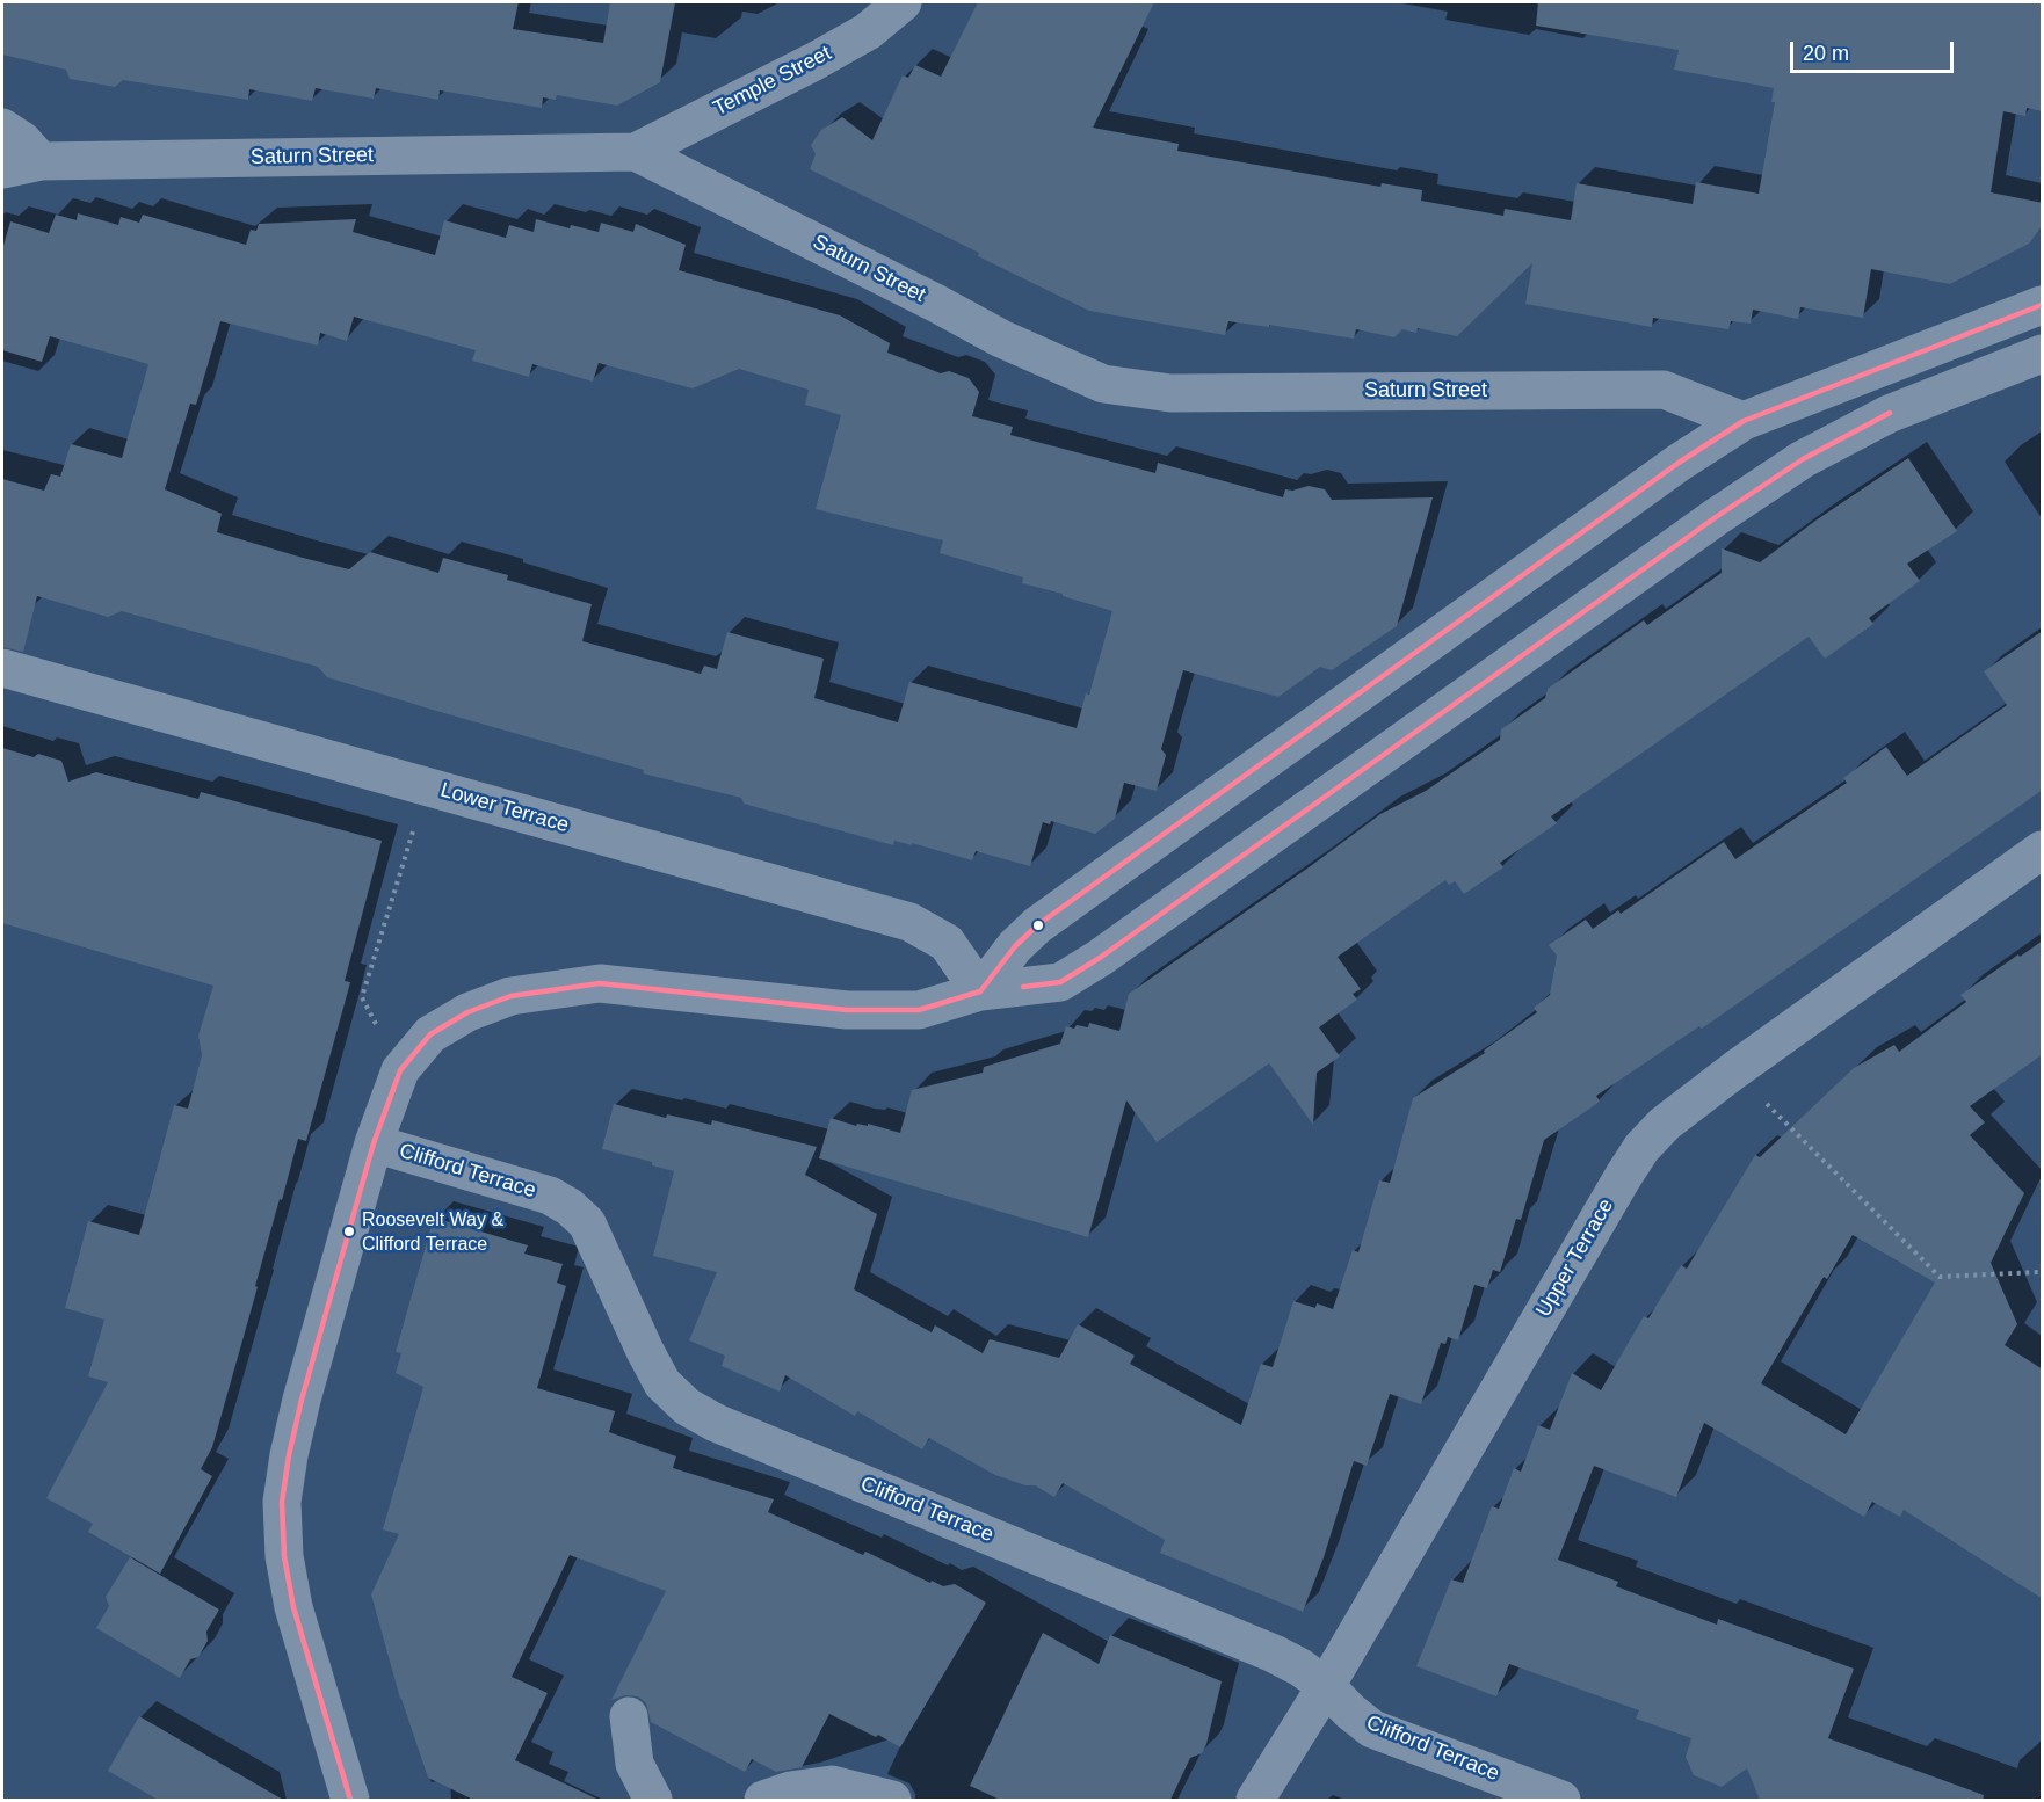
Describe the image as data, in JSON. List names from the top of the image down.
{
  "streets": {
    "street": [
      "Temple Street",
      "Saturn Street",
      "Lower Terrace",
      "Clifford Terrace",
      "Upper Terrace"
    ]
  },
  "crossings": [
    ["Temple Street", "Saturn Street"],
    ["Clifford Terrace", "Upper Terrace"]
  ],
  "places": ["Roosevelt Way & Clifford Terrace"],
  "scale_bar": "20 m"
}
